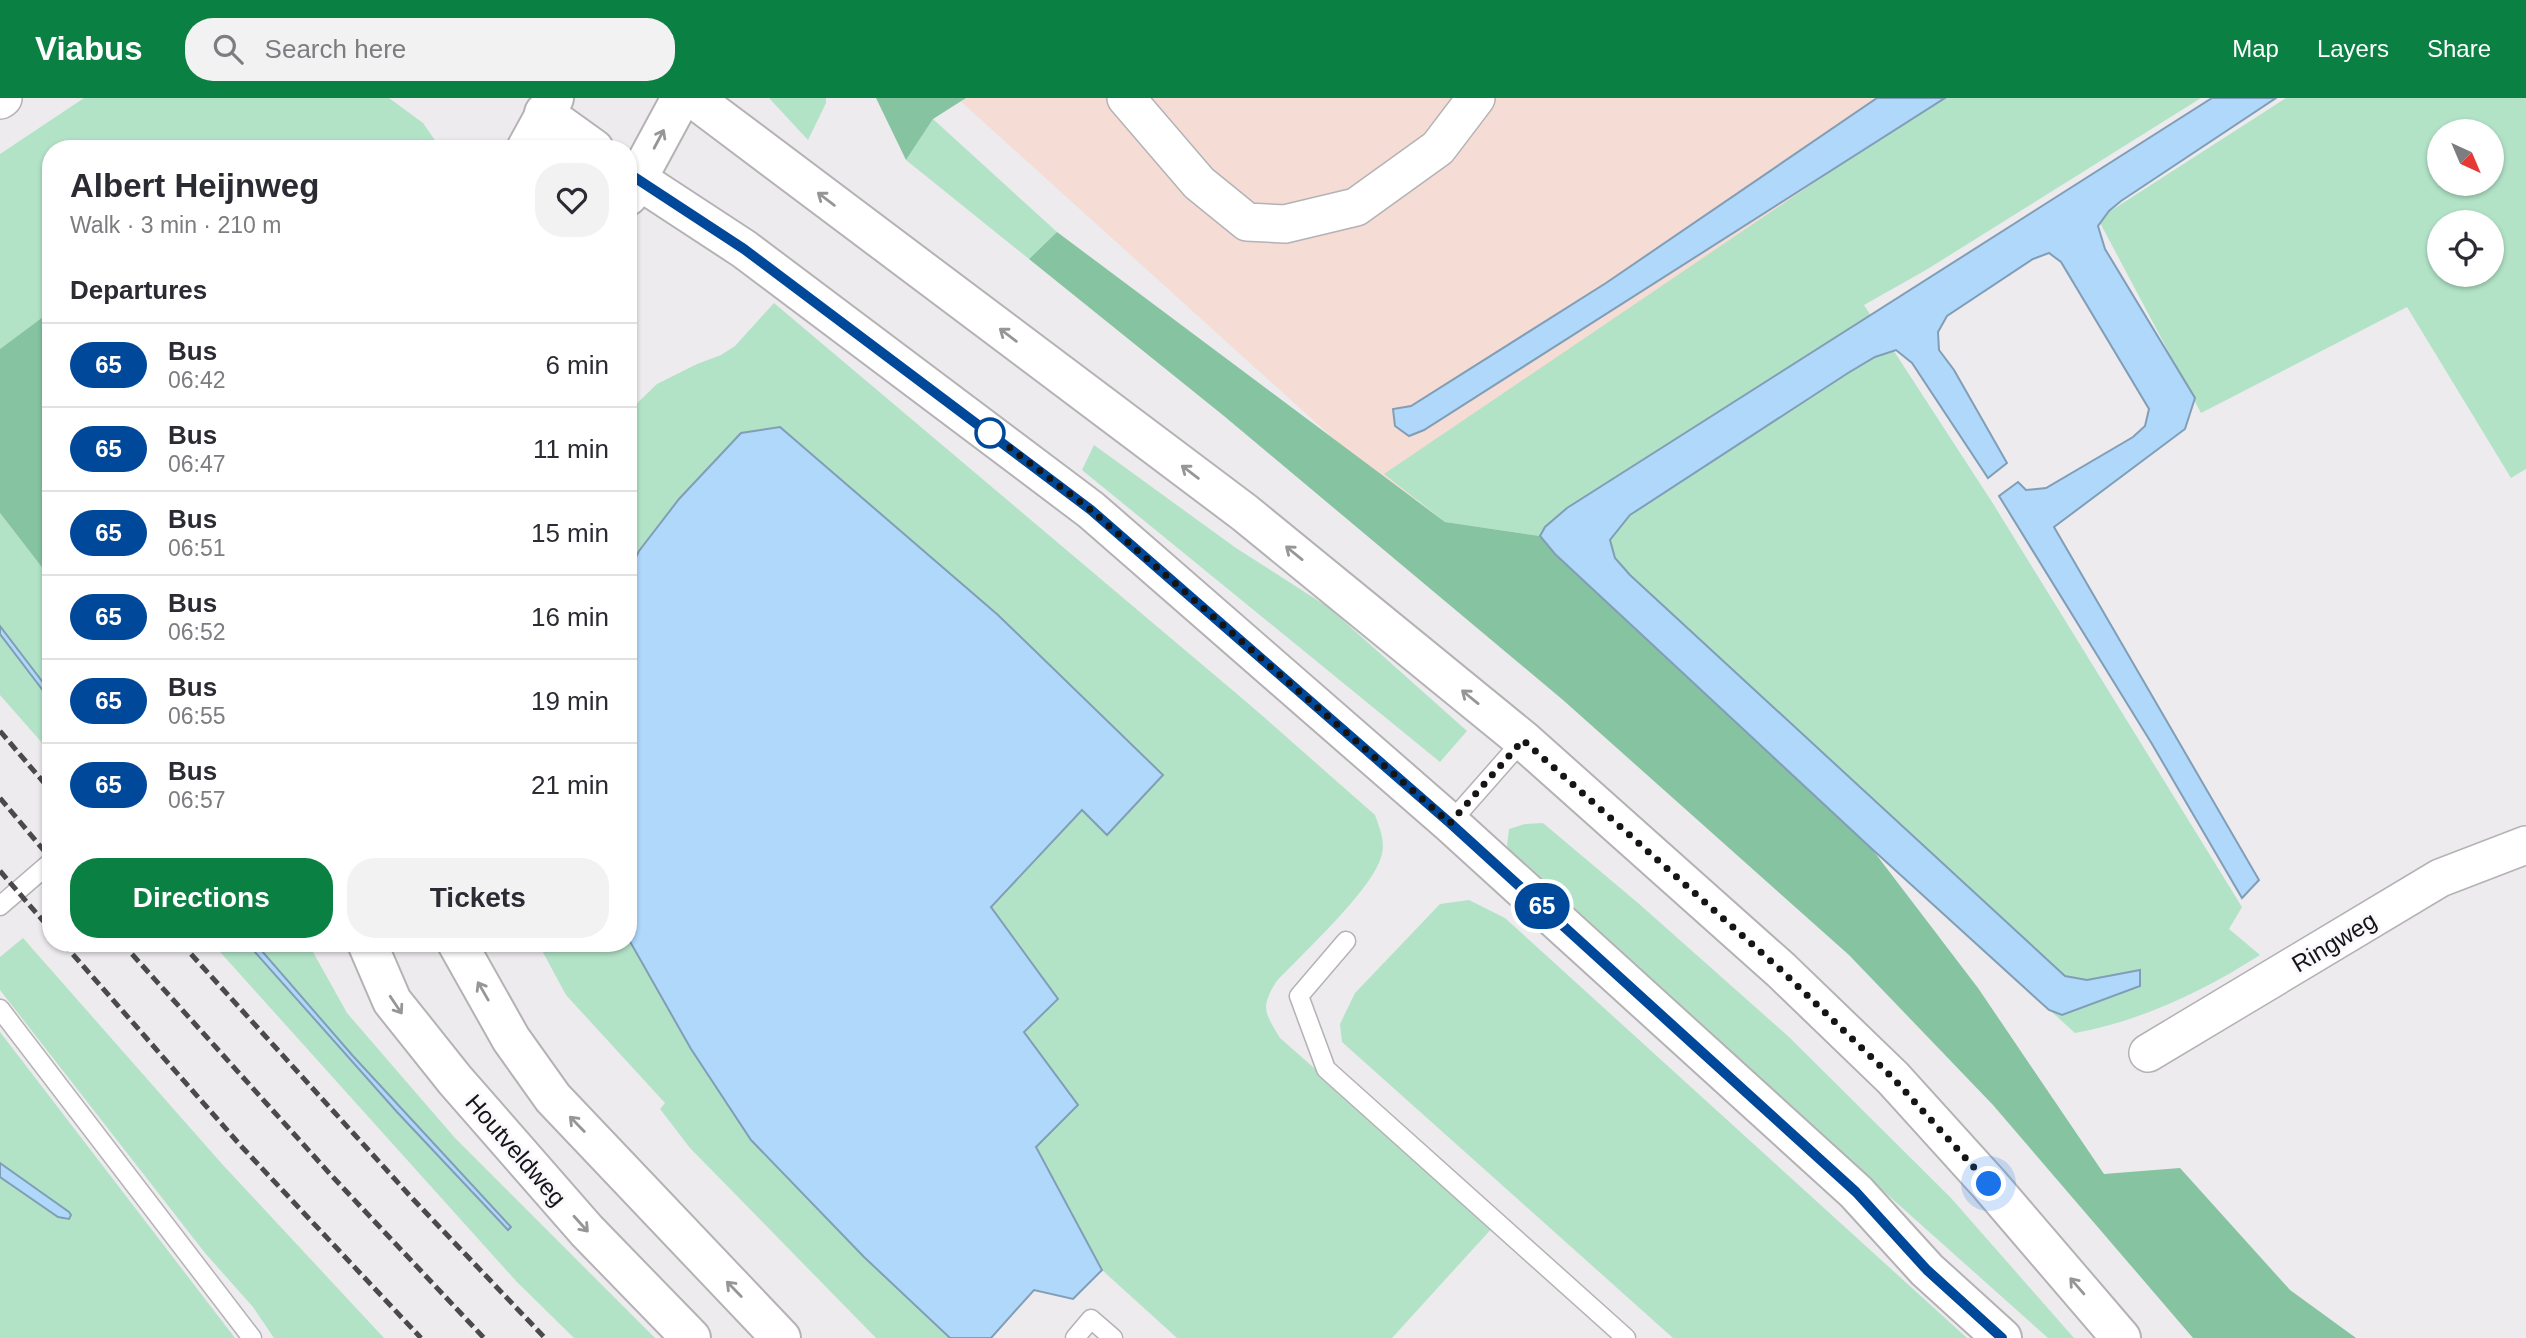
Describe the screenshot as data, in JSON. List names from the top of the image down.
{
  "streets": {
    "main road": ["Houtveldweg"],
    "street": ["Ringweg"]
  },
  "lines": ["bus line 65"],
  "north": "bottom right",
  "page": {
    "header": "Viabus",
    "search": "Search here",
    "nav": ["Map", "Layers", "Share"],
    "on_map": "65",
    "heading": [
      ["Albert Heijnweg", "Walk · 3 min · 210 m"],
      "Departures"
    ],
    "list": [
      {
        "mark": "65",
        "name": "Bus",
        "note": "06:42",
        "value": "6 min"
      },
      {
        "mark": "65",
        "name": "Bus",
        "note": "06:47",
        "value": "11 min"
      },
      {
        "mark": "65",
        "name": "Bus",
        "note": "06:51",
        "value": "15 min"
      },
      {
        "mark": "65",
        "name": "Bus",
        "note": "06:52",
        "value": "16 min"
      },
      {
        "mark": "65",
        "name": "Bus",
        "note": "06:55",
        "value": "19 min"
      },
      {
        "mark": "65",
        "name": "Bus",
        "note": "06:57",
        "value": "21 min"
      }
    ],
    "buttons": ["Directions", "Tickets"]
  }
}
